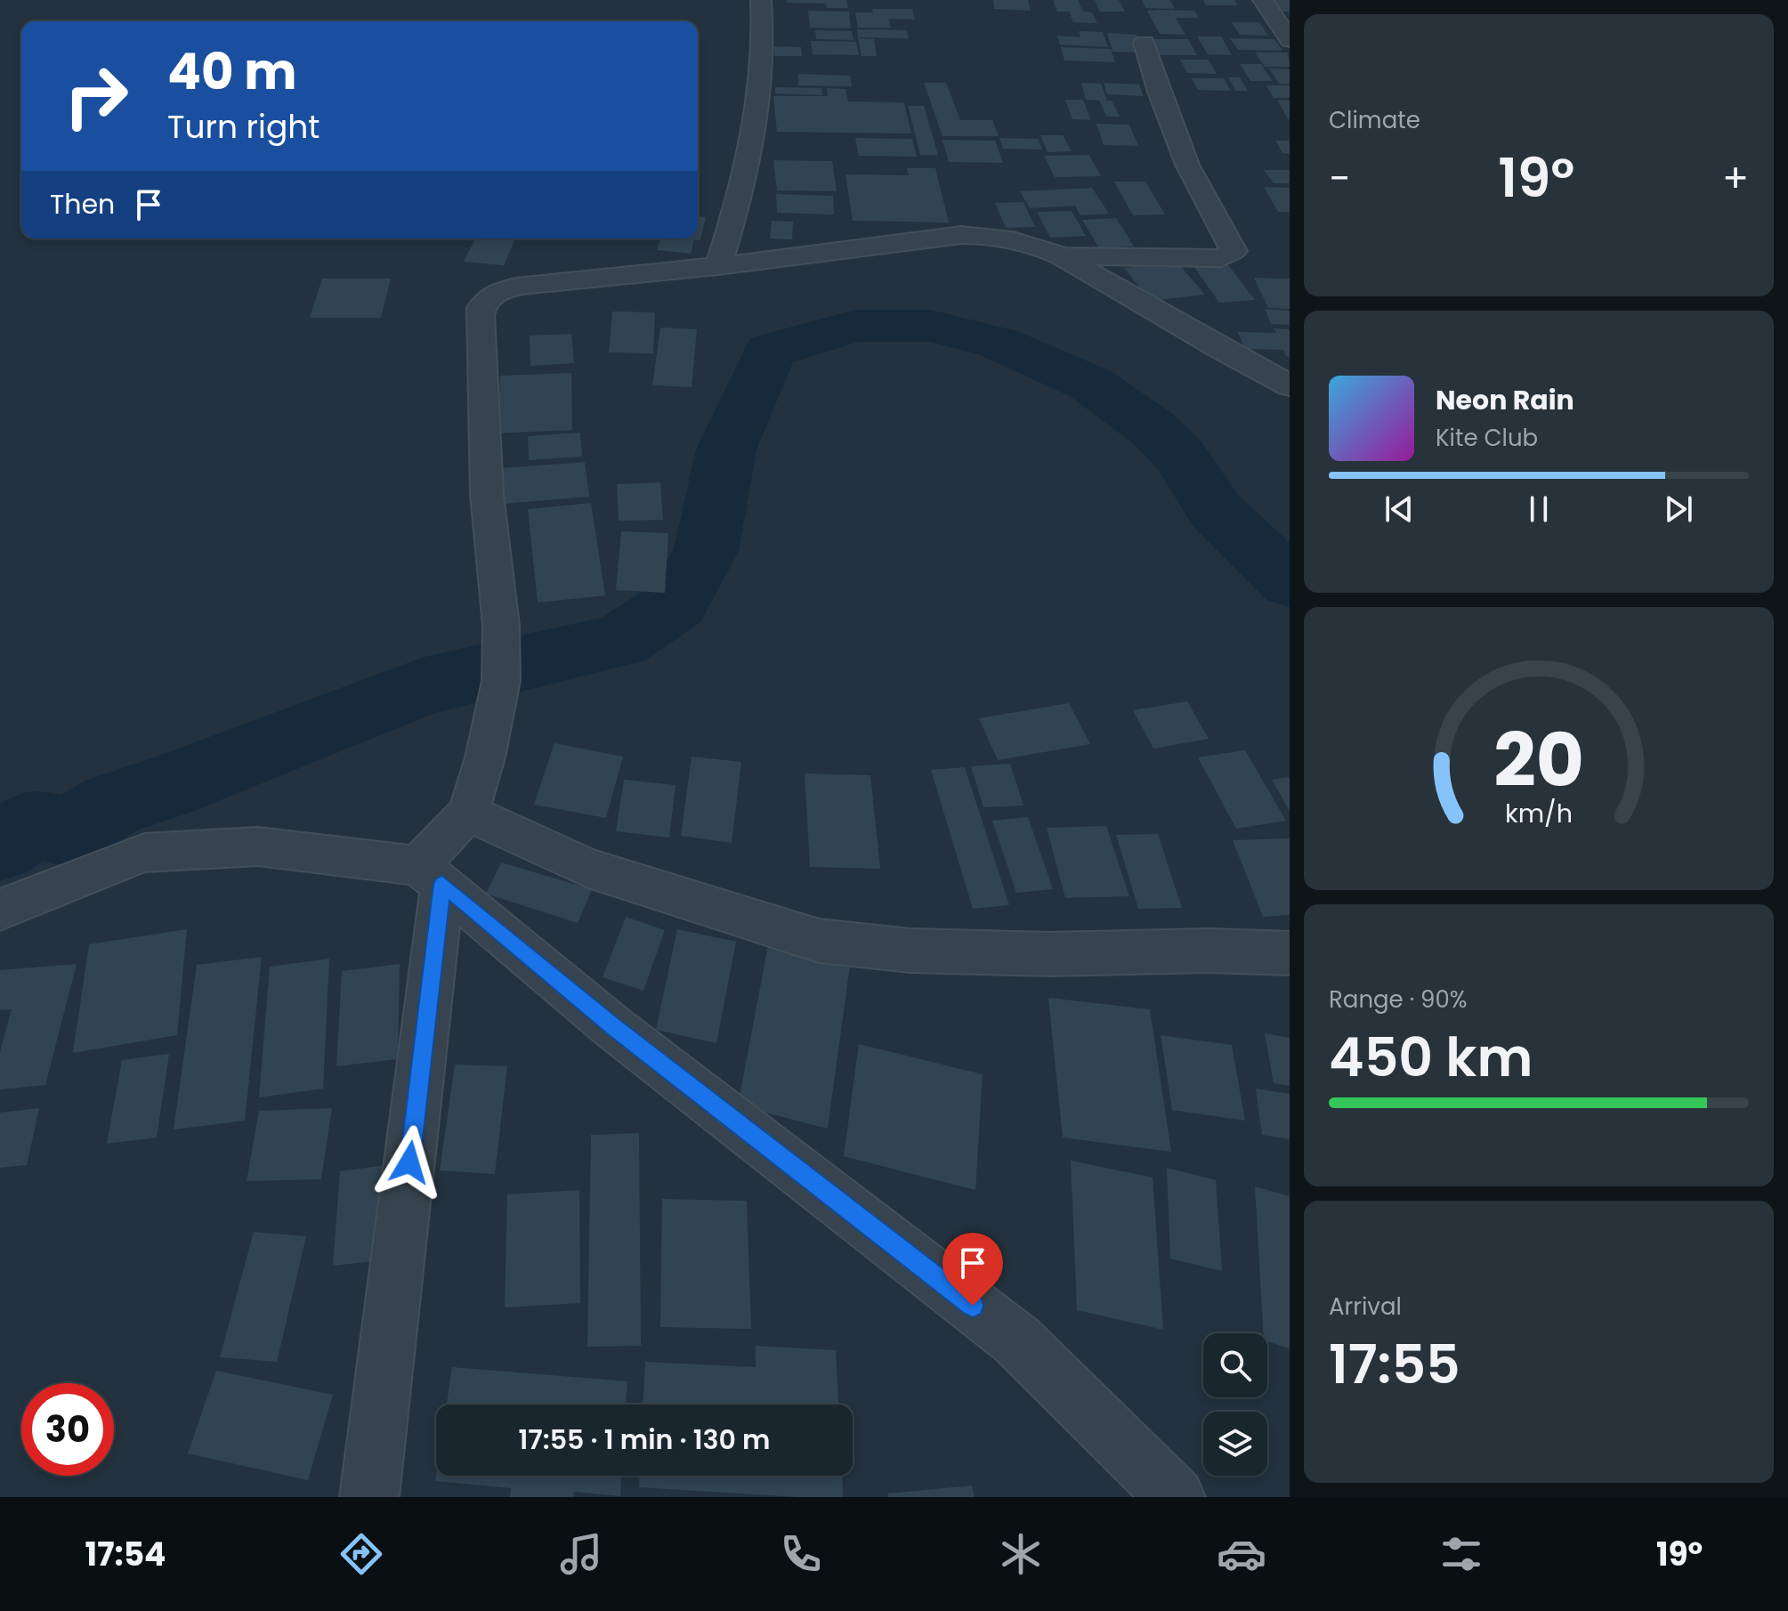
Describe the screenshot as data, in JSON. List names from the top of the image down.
{
  "page": {
    "tile": [
      "Climate",
      ["Range · 90%", "450 km"],
      ["Arrival", "17:55"]
    ],
    "turn": ["40 m", "Turn right"],
    "heat": ["−", "19°", "+"],
    "then": "Then",
    "song": ["Neon Rain", "Kite Club"],
    "limit": "30",
    "trip": "17:55 · 1 min · 130 m",
    "tabs": ["17:54", "19°"],
    "gauge": ["20", "km/h"]
  }
}
